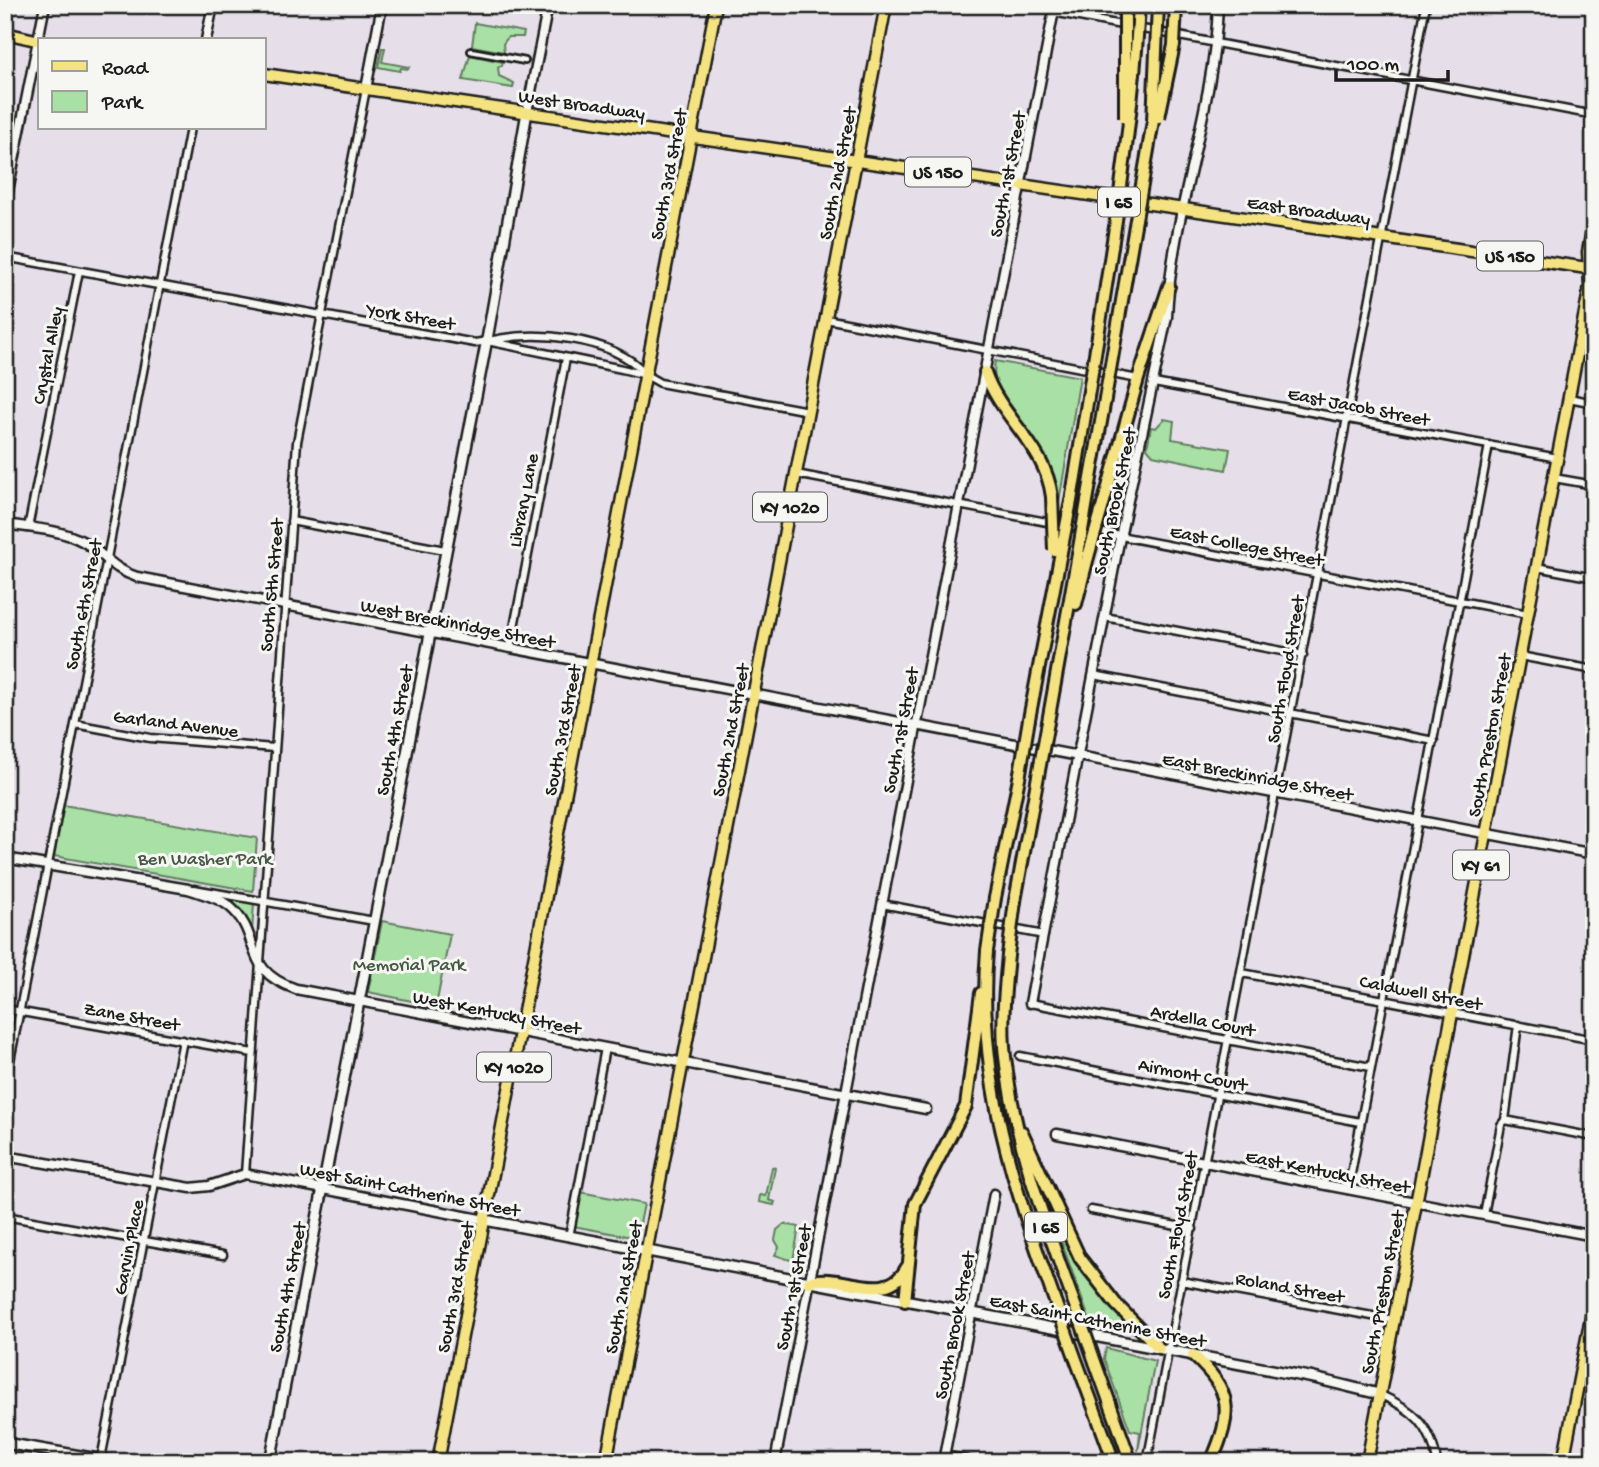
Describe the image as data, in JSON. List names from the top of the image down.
{
  "streets": {
    "highway": ["I 65"],
    "main road": [
      "West Broadway",
      "US 150",
      "South 2nd Street",
      "South 3rd Street",
      "East Broadway",
      "KY 1020",
      "South 4th Street",
      "South Preston Street",
      "KY 61",
      "West Saint Catherine Street",
      "East Saint Catherine Street"
    ],
    "street": [
      "South 1st Street",
      "York Street",
      "Crystal Alley",
      "East Jacob Street",
      "Library Lane",
      "South Brook Street",
      "East College Street",
      "South 5th Street",
      "South 6th Street",
      "West Breckinridge Street",
      "South Floyd Street",
      "Garland Avenue",
      "East Breckinridge Street",
      "Caldwell Street",
      "West Kentucky Street",
      "Zane Street",
      "Ardella Court",
      "Airmont Court",
      "East Kentucky Street",
      "Garvin Place",
      "Roland Street"
    ]
  },
  "crossings": [
    ["West Broadway", "South 2nd Street"],
    ["West Broadway", "South 3rd Street"],
    ["West Broadway", "South 1st Street"],
    ["West Broadway", "East Broadway"],
    ["West Broadway", "South 5th Street"],
    ["West Broadway", "South 4th Street"],
    ["South 2nd Street", "York Street"],
    ["South 2nd Street", "East College Street"],
    ["South 2nd Street", "West Breckinridge Street"],
    ["South 2nd Street", "West Kentucky Street"],
    ["South 2nd Street", "West Saint Catherine Street"],
    ["South 3rd Street", "York Street"],
    ["South 3rd Street", "West Breckinridge Street"],
    ["South 3rd Street", "West Kentucky Street"],
    ["South 3rd Street", "West Saint Catherine Street"],
    ["South 1st Street", "East Broadway"],
    ["South 1st Street", "East College Street"],
    ["South 1st Street", "West Breckinridge Street"],
    ["South 1st Street", "East Breckinridge Street"],
    ["South 1st Street", "West Kentucky Street"],
    ["South 1st Street", "West Saint Catherine Street"],
    ["South 1st Street", "East Saint Catherine Street"],
    ["East Broadway", "South Brook Street"],
    ["East Broadway", "South Floyd Street"],
    ["East Broadway", "South Preston Street"],
    ["York Street", "Crystal Alley"],
    ["York Street", "Library Lane"],
    ["York Street", "South 5th Street"],
    ["York Street", "South 6th Street"],
    ["York Street", "South 4th Street"],
    ["Crystal Alley", "West Breckinridge Street"],
    ["East Jacob Street", "South Brook Street"],
    ["East Jacob Street", "South Floyd Street"],
    ["East Jacob Street", "South Preston Street"],
    ["Library Lane", "West Breckinridge Street"],
    ["South Brook Street", "East College Street"],
    ["South Brook Street", "East Breckinridge Street"],
    ["South Brook Street", "Ardella Court"],
    ["South Brook Street", "East Saint Catherine Street"],
    ["East College Street", "South Floyd Street"],
    ["East College Street", "South Preston Street"],
    ["South 5th Street", "West Breckinridge Street"],
    ["South 5th Street", "Garland Avenue"],
    ["South 5th Street", "West Kentucky Street"],
    ["South 5th Street", "Zane Street"],
    ["South 5th Street", "West Saint Catherine Street"],
    ["South 6th Street", "West Breckinridge Street"],
    ["South 6th Street", "Garland Avenue"],
    ["South 6th Street", "West Kentucky Street"],
    ["South 6th Street", "Zane Street"],
    ["West Breckinridge Street", "South 4th Street"],
    ["West Breckinridge Street", "East Breckinridge Street"],
    ["South Floyd Street", "East Breckinridge Street"],
    ["South Floyd Street", "Caldwell Street"],
    ["South Floyd Street", "Ardella Court"],
    ["South Floyd Street", "Airmont Court"],
    ["South Floyd Street", "East Kentucky Street"],
    ["South Floyd Street", "Roland Street"],
    ["South Floyd Street", "East Saint Catherine Street"],
    ["South 4th Street", "West Kentucky Street"],
    ["South 4th Street", "West Saint Catherine Street"],
    ["South Preston Street", "East Breckinridge Street"],
    ["South Preston Street", "Caldwell Street"],
    ["South Preston Street", "East Kentucky Street"],
    ["South Preston Street", "Roland Street"],
    ["South Preston Street", "East Saint Catherine Street"],
    ["Zane Street", "Garvin Place"],
    ["West Saint Catherine Street", "Garvin Place"],
    ["West Saint Catherine Street", "East Saint Catherine Street"]
  ],
  "parks": ["Ben Washer Park", "Memorial Park"],
  "legend": ["Road", "Park"],
  "scale_bar": "100 m"
}
